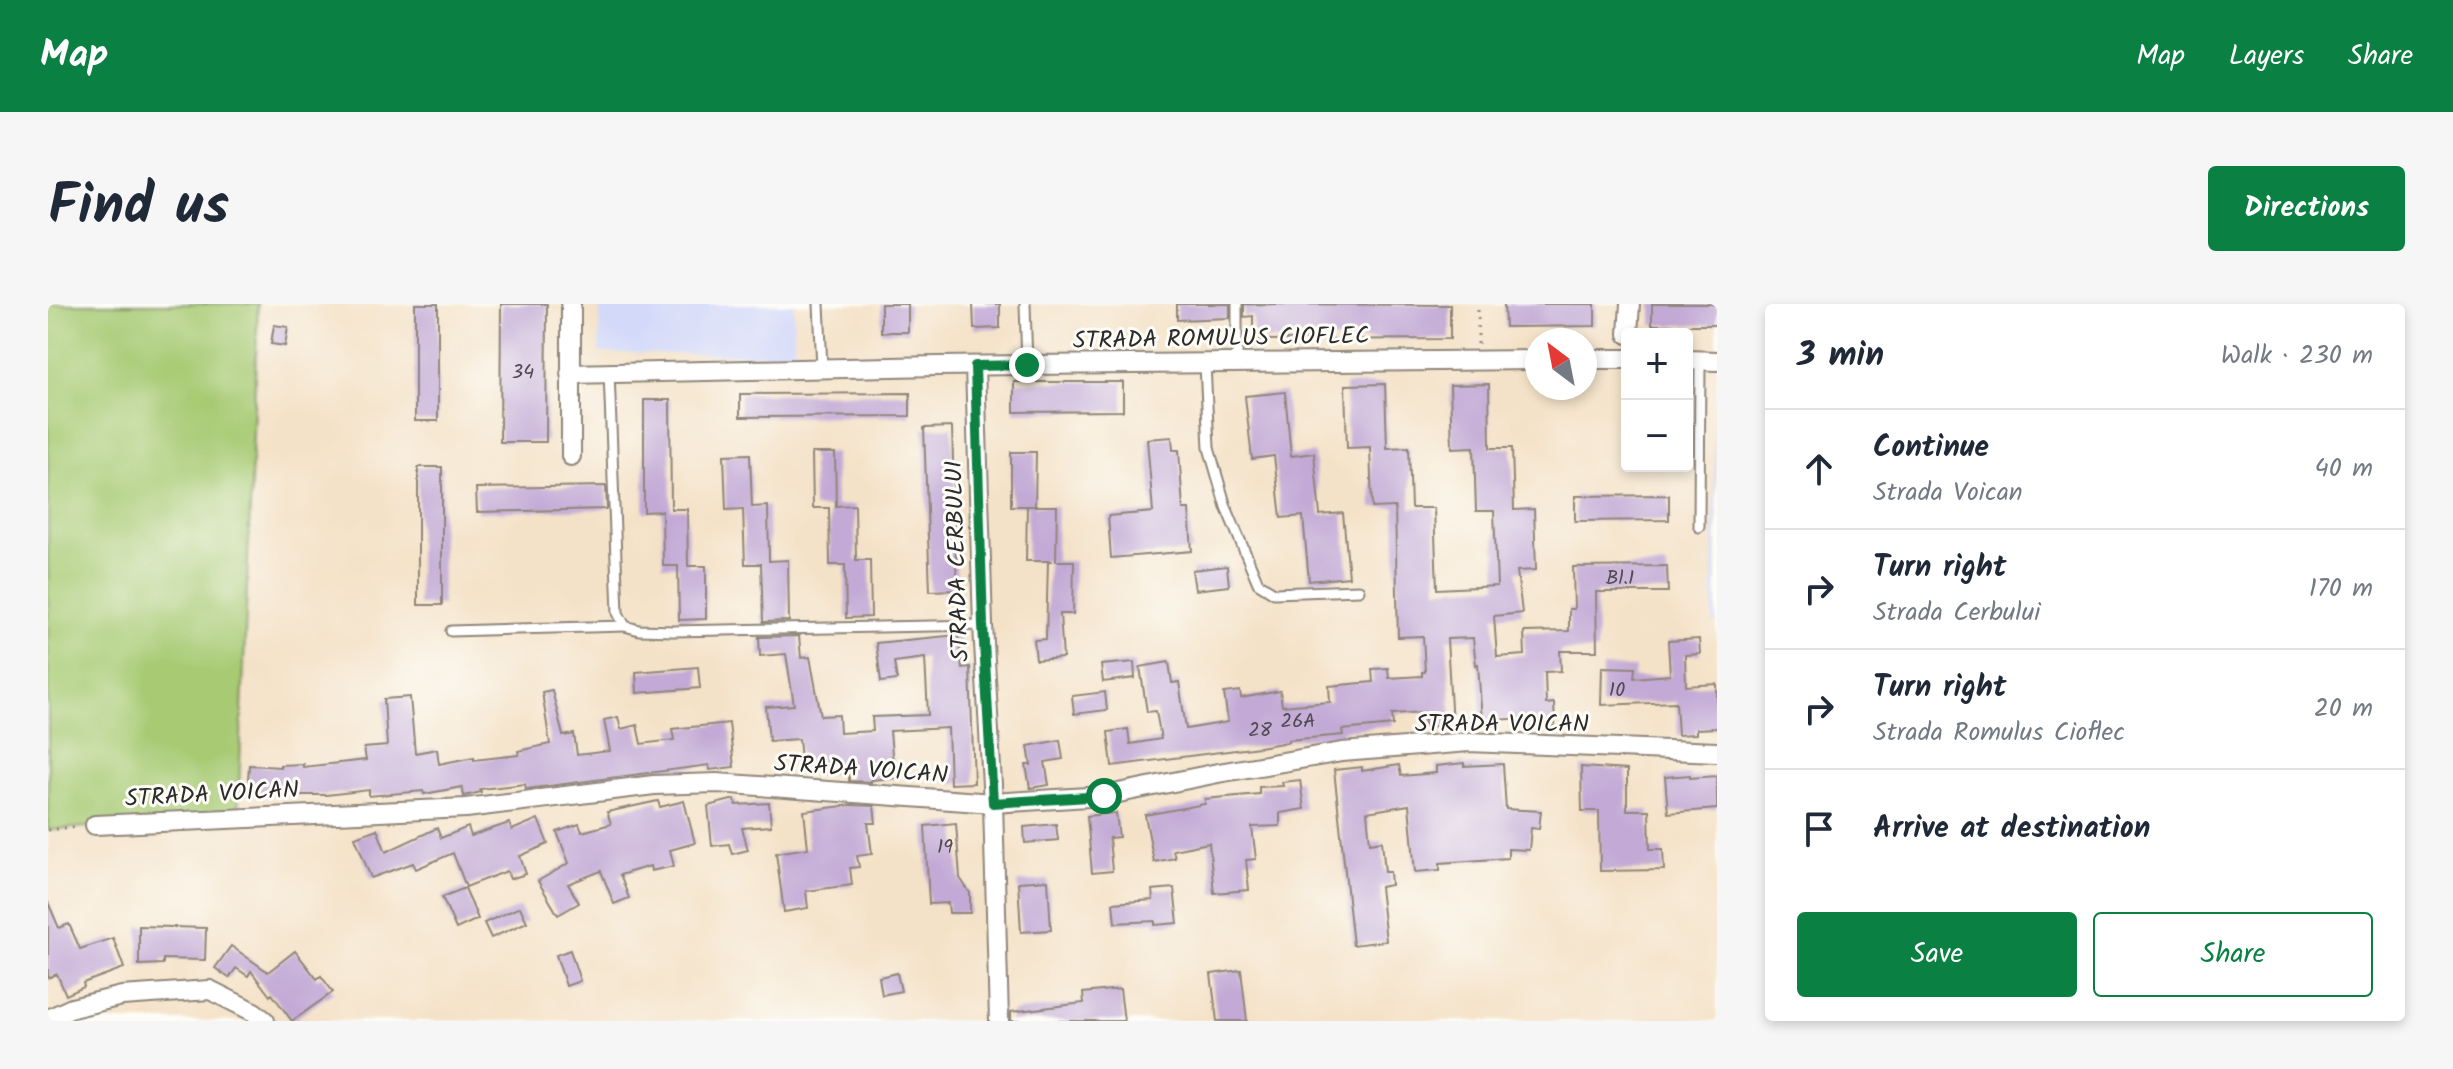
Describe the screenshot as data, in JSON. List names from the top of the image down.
{
  "streets": {
    "street": ["STRADA ROMULUS CIOFLEC", "STRADA CERBULUI", "STRADA VOICAN"]
  },
  "crossings": [
    ["STRADA ROMULUS CIOFLEC", "STRADA CERBULUI"],
    ["STRADA CERBULUI", "STRADA VOICAN"]
  ],
  "house_numbers": [
    "34",
    "Bl.1",
    "10",
    "26A",
    "28",
    "19"
  ],
  "north": "top left",
  "page": {
    "header": "Map",
    "nav": ["Map", "Layers", "Share"],
    "title": "Find us",
    "buttons": [
      "Directions",
      ["Save", "Share"]
    ],
    "heading": ["3 min", "Walk · 230 m"],
    "map_buttons": ["+", "−"],
    "list": [
      ["Continue", "Strada Voican", "40 m"],
      ["Turn right", "Strada Cerbului", "170 m"],
      ["Turn right", "Strada Romulus Cioflec", "20 m"],
      "Arrive at destination"
    ]
  }
}
